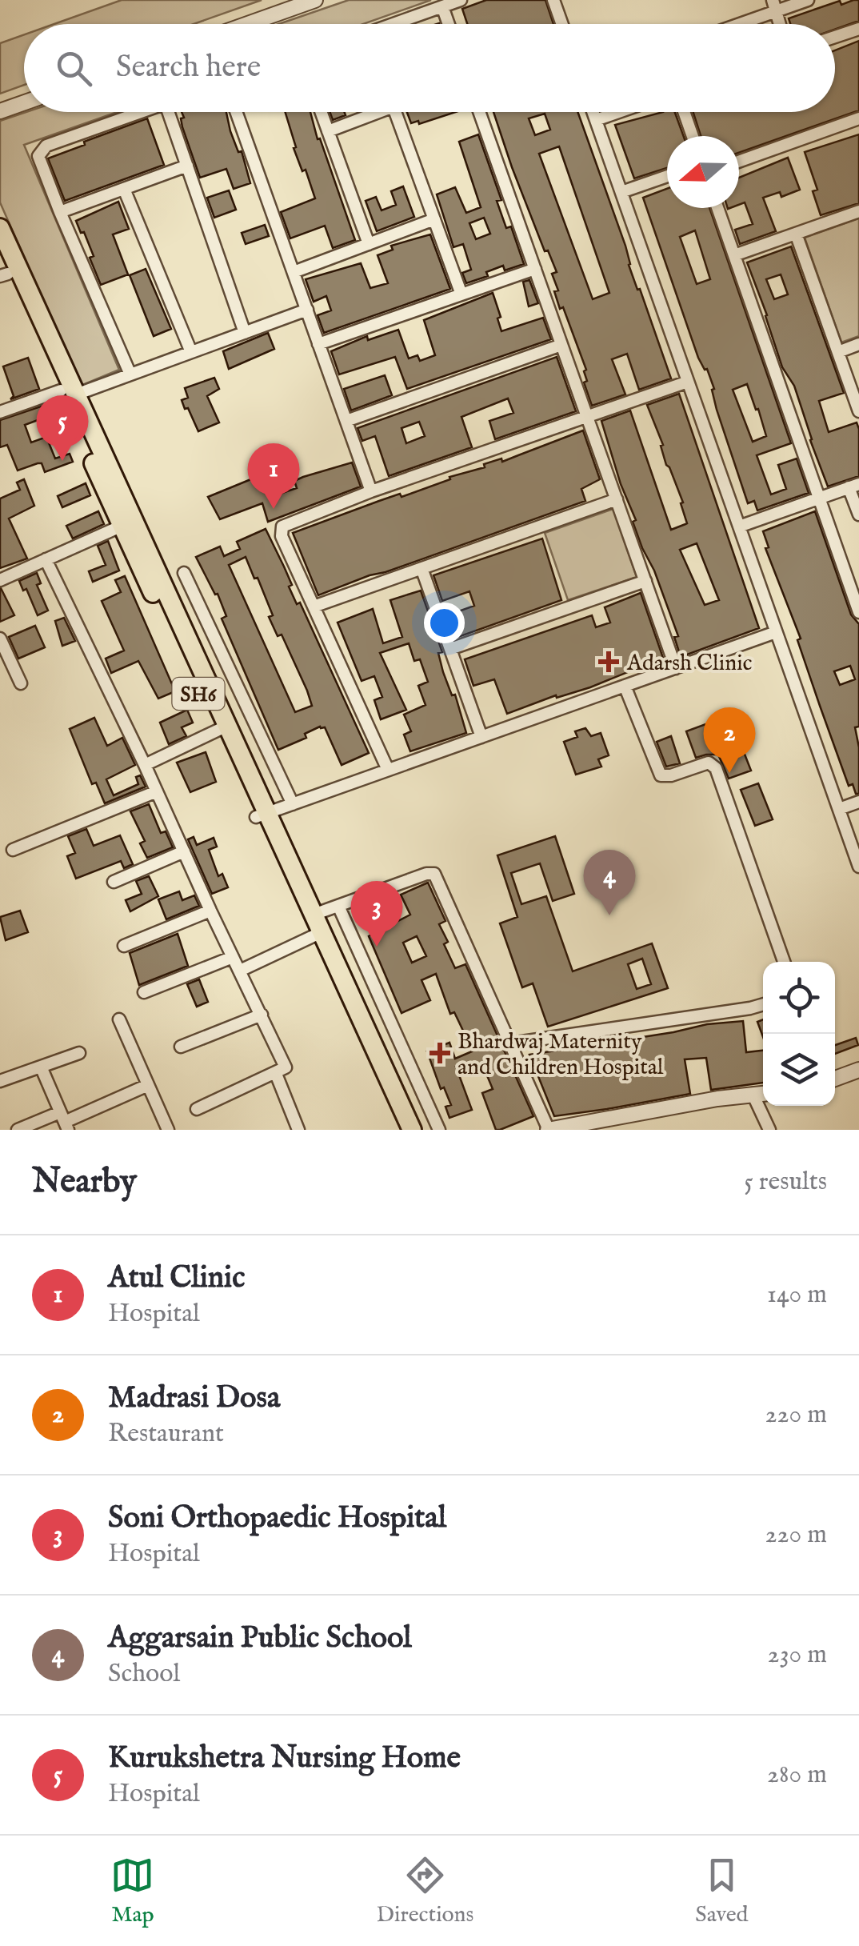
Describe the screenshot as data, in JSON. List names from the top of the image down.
{
  "streets": {
    "main road": ["SH6"]
  },
  "places": {
    "health": ["Adarsh Clinic", "Bhardwaj Maternity and Children Hospital"]
  },
  "north": "left",
  "page": {
    "search": "Search here",
    "pins": [
      "5",
      "1",
      "2",
      "4",
      "3"
    ],
    "heading": ["Nearby", "5 results"],
    "list": [
      {
        "mark": "1",
        "name": "Atul Clinic",
        "note": "Hospital",
        "value": "140 m"
      },
      {
        "mark": "2",
        "name": "Madrasi Dosa",
        "note": "Restaurant",
        "value": "220 m"
      },
      {
        "mark": "3",
        "name": "Soni Orthopaedic Hospital",
        "note": "Hospital",
        "value": "220 m"
      },
      {
        "mark": "4",
        "name": "Aggarsain Public School",
        "note": "School",
        "value": "230 m"
      },
      {
        "mark": "5",
        "name": "Kurukshetra Nursing Home",
        "note": "Hospital",
        "value": "280 m"
      }
    ],
    "nav": ["Map", "Directions", "Saved"]
  }
}
